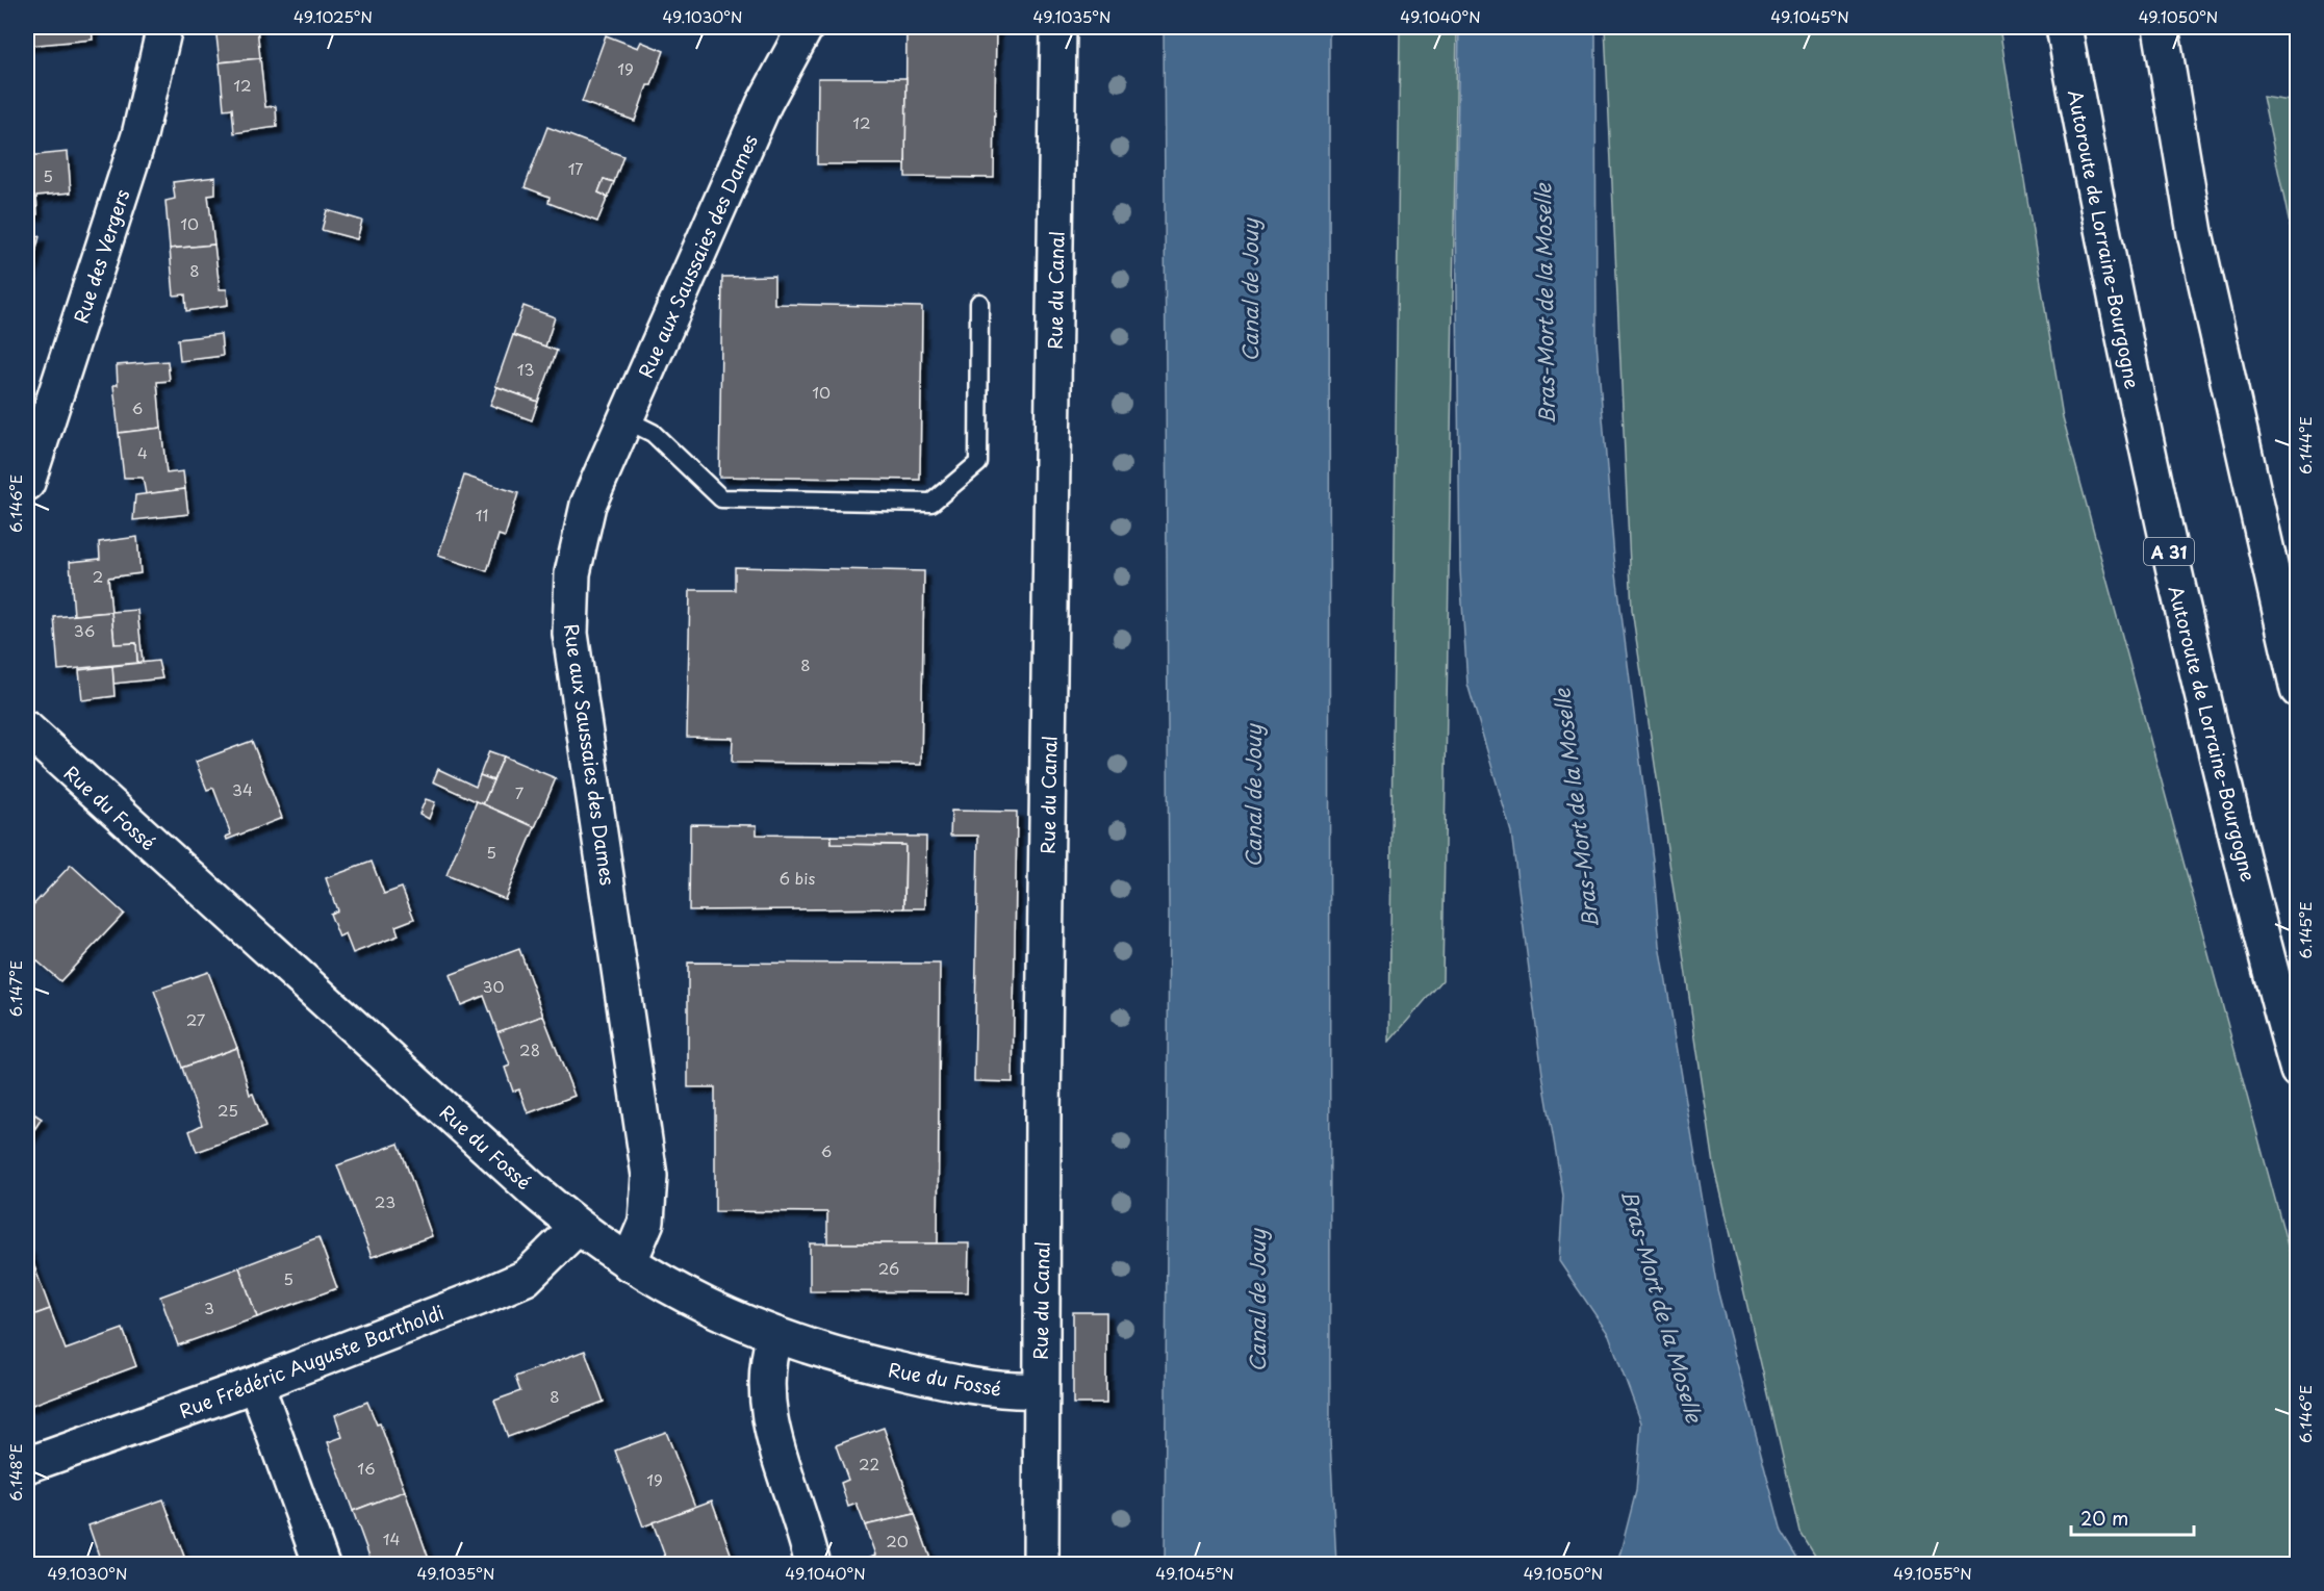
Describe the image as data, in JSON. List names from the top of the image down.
{
  "streets": {
    "main road": [
      "Autoroute de Lorraine-Bourgogne",
      "Rue des Vergers",
      "Rue aux Saussaies des Dames",
      "Rue du Canal",
      "A 31",
      "Rue du Fossé",
      "Rue Frédéric Auguste Bartholdi"
    ]
  },
  "crossings": [
    ["Rue aux Saussaies des Dames", "Rue du Fossé"],
    ["Rue du Canal", "Rue du Fossé"],
    ["Rue du Fossé", "Rue Frédéric Auguste Bartholdi"]
  ],
  "water": ["Canal de Jouy", "Bras-Mort de la Moselle"],
  "house_numbers": [
    "19",
    "12",
    "12",
    "17",
    "5",
    "10",
    "8",
    "13",
    "10",
    "6",
    "4",
    "11",
    "2",
    "36",
    "8",
    "34",
    "7",
    "5",
    "6 bis",
    "30",
    "27",
    "28",
    "25",
    "6",
    "23",
    "26",
    "5",
    "3",
    "8",
    "22",
    "16",
    "19",
    "14",
    "20"
  ],
  "scale_bar": "20 m",
  "coordinates": [
    "49.1025°N",
    "49.1030°N",
    "49.1035°N",
    "49.1040°N",
    "49.1045°N",
    "49.1050°N",
    "6.144°E",
    "6.146°E",
    "6.145°E",
    "6.147°E",
    "6.148°E",
    "49.1055°N"
  ]
}
